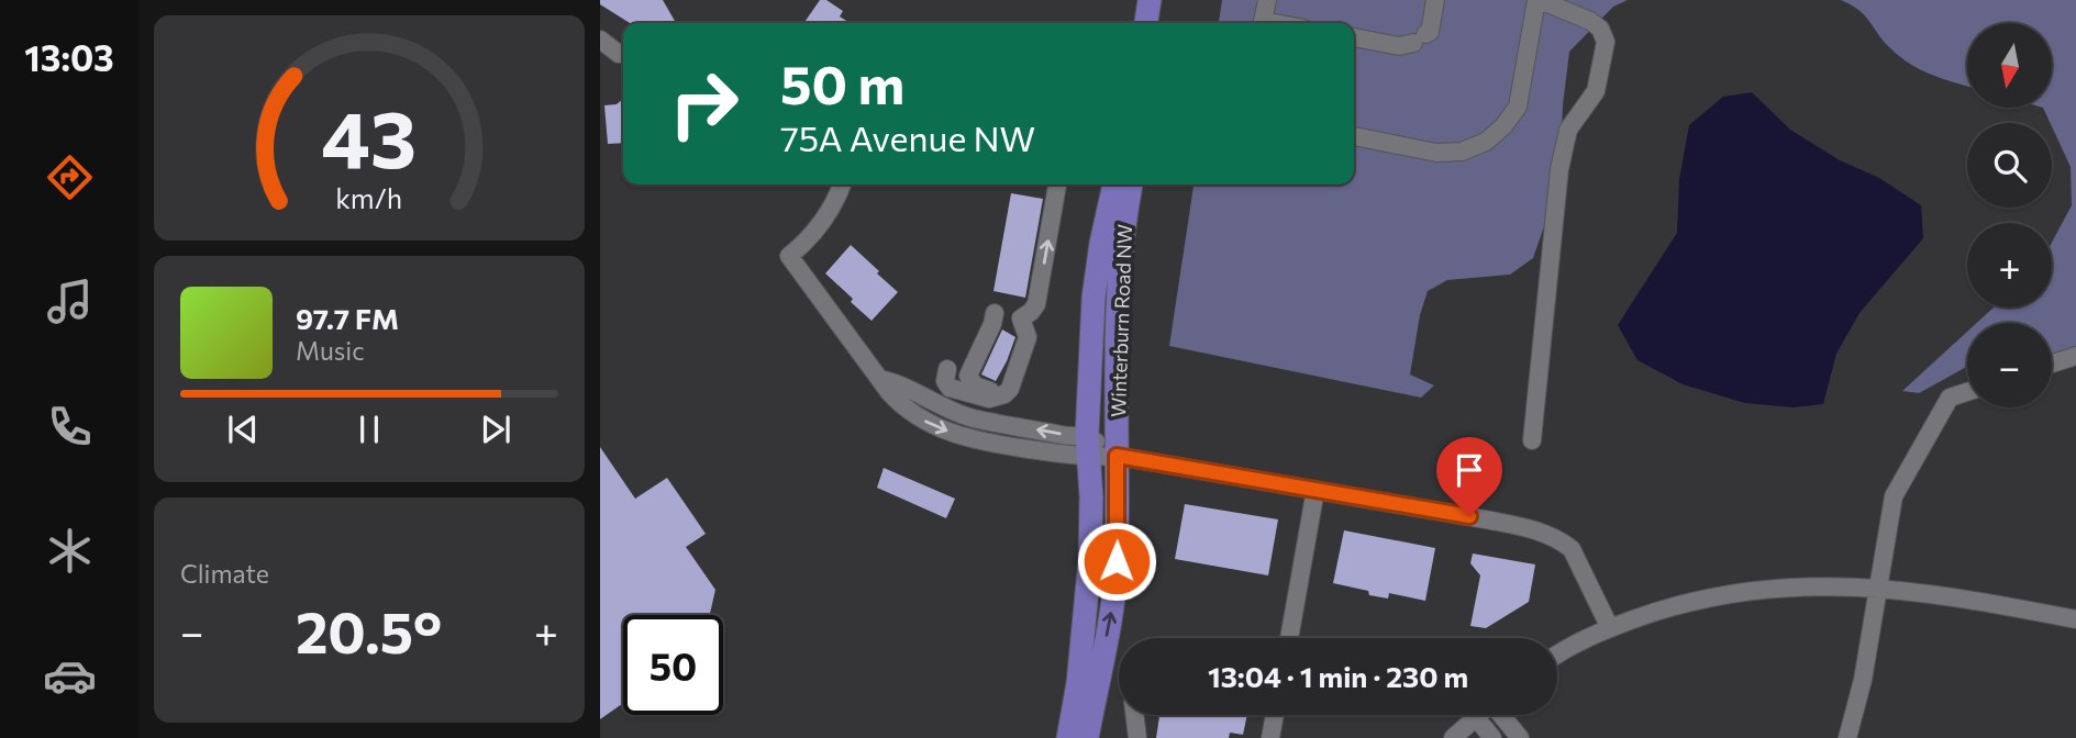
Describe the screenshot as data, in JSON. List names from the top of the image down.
{
  "streets": {
    "main road": ["Winterburn Road NW"]
  },
  "north": "bottom",
  "page": {
    "tabs": "13:03",
    "map_buttons": ["+", "−"],
    "turn": ["50 m", "75A Avenue NW"],
    "song": ["97.7 FM", "Music"],
    "tile": "Climate",
    "heat": ["−", "20.5°", "+"],
    "limit": "50",
    "trip": "13:04 · 1 min · 230 m",
    "gauge": ["43", "km/h"]
  }
}
